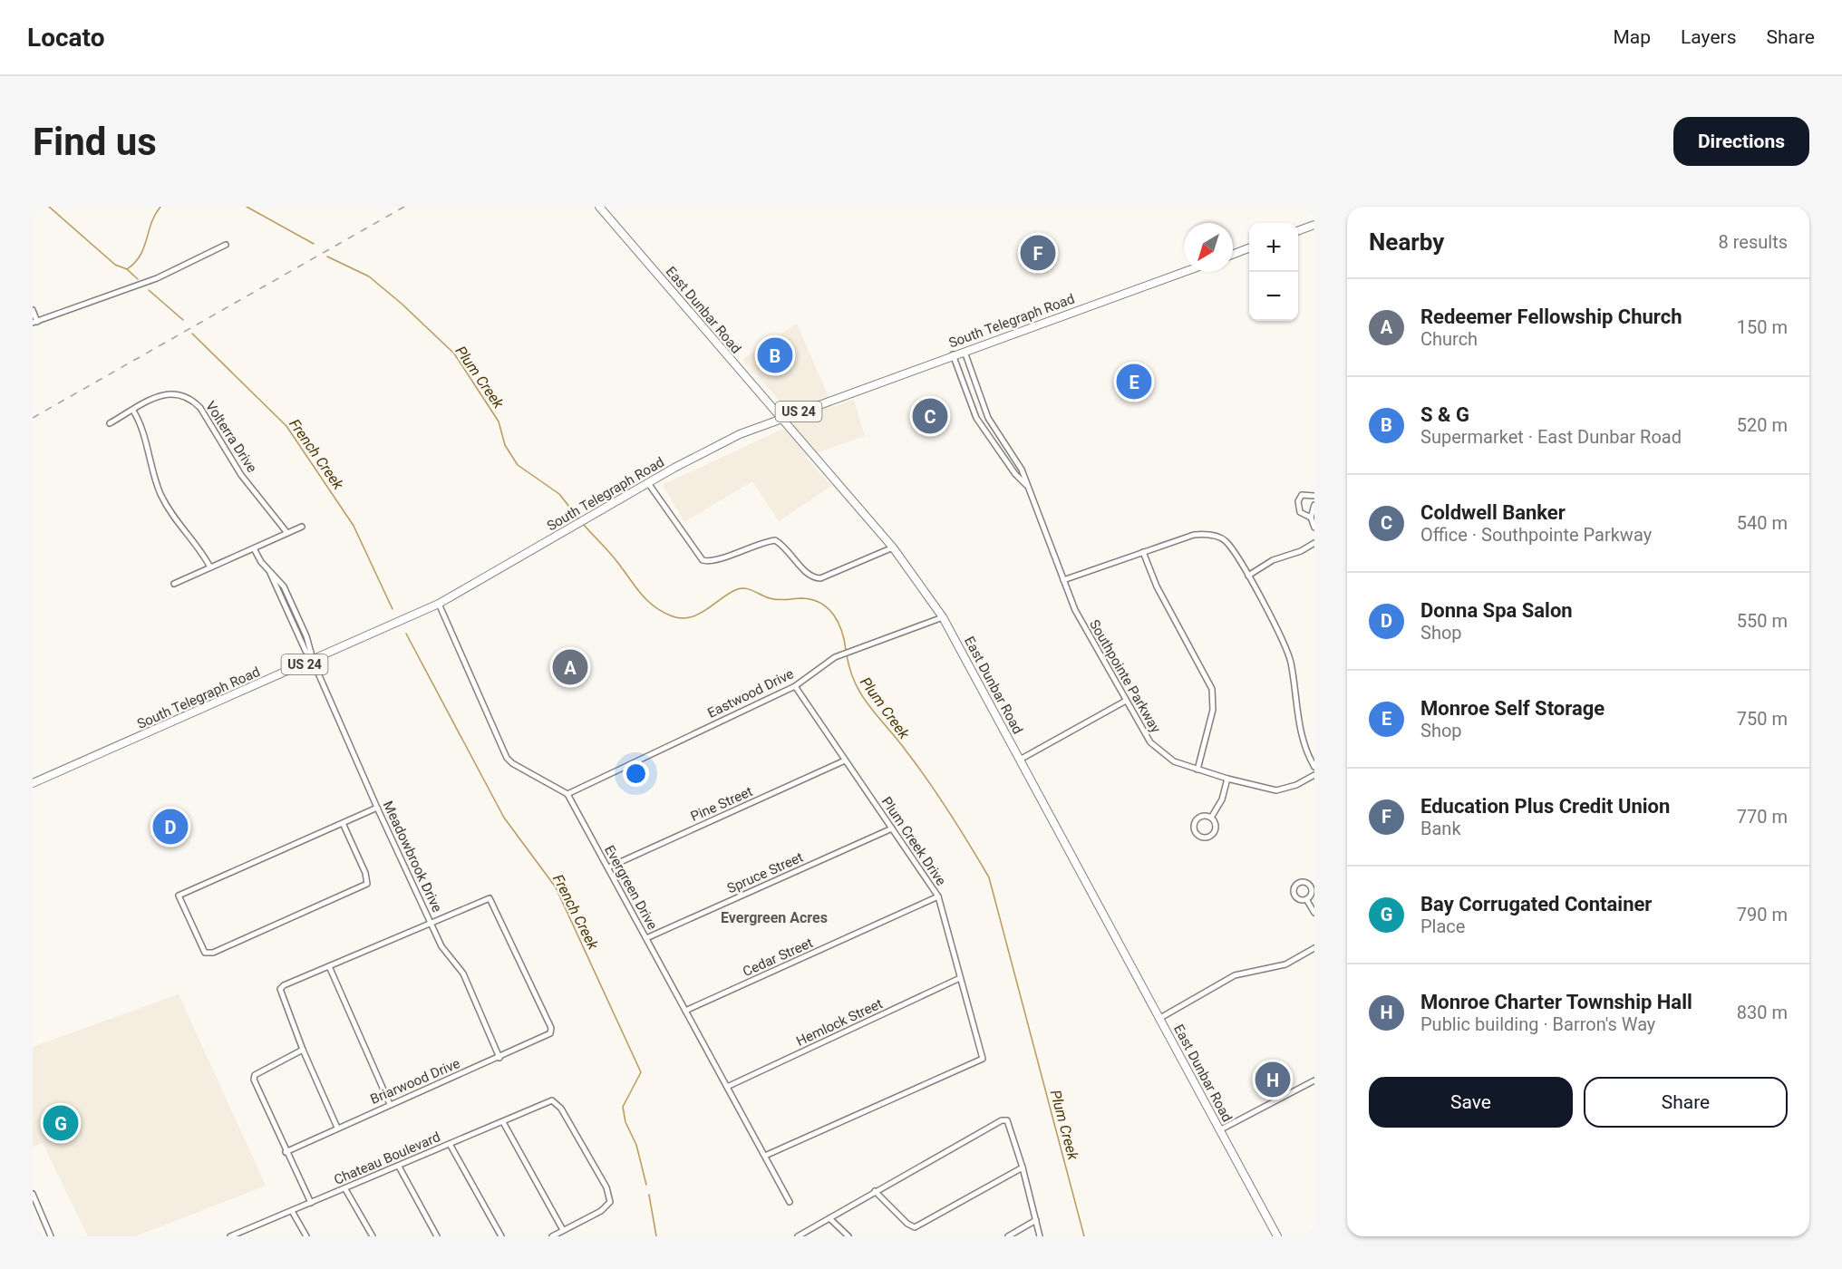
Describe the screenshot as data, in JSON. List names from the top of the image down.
{
  "streets": {
    "main road": ["South Telegraph Road", "US 24"],
    "street": [
      "East Dunbar Road",
      "Volterra Drive",
      "Southpointe Parkway",
      "Eastwood Drive",
      "Pine Street",
      "Plum Creek Drive",
      "Meadowbrook Drive",
      "Spruce Street",
      "Evergreen Drive",
      "Cedar Street",
      "Hemlock Street",
      "Briarwood Drive",
      "Chateau Boulevard"
    ]
  },
  "crossings": [
    ["East Dunbar Road", "South Telegraph Road"],
    ["East Dunbar Road", "Eastwood Drive"],
    ["South Telegraph Road", "Southpointe Parkway"],
    ["South Telegraph Road", "Meadowbrook Drive"],
    ["Eastwood Drive", "Plum Creek Drive"],
    ["Eastwood Drive", "Evergreen Drive"],
    ["Pine Street", "Plum Creek Drive"],
    ["Pine Street", "Evergreen Drive"],
    ["Plum Creek Drive", "Spruce Street"],
    ["Plum Creek Drive", "Evergreen Drive"],
    ["Plum Creek Drive", "Cedar Street"],
    ["Plum Creek Drive", "Hemlock Street"],
    ["Meadowbrook Drive", "Briarwood Drive"],
    ["Spruce Street", "Evergreen Drive"],
    ["Evergreen Drive", "Cedar Street"],
    ["Evergreen Drive", "Hemlock Street"]
  ],
  "districts": ["Evergreen Acres"],
  "water": ["Plum Creek", "French Creek"],
  "north": "bottom left",
  "page": {
    "header": "Locato",
    "nav": ["Map", "Layers", "Share"],
    "buttons": [
      "Directions",
      ["Save", "Share"]
    ],
    "title": "Find us",
    "heading": ["Nearby", "8 results"],
    "map_buttons": ["+", "−"],
    "pins": [
      "F",
      "B",
      "E",
      "C",
      "A",
      "D",
      "H",
      "G"
    ],
    "list": [
      {
        "mark": "A",
        "name": "Redeemer Fellowship Church",
        "note": "Church",
        "value": "150 m"
      },
      {
        "mark": "B",
        "name": "S & G",
        "note": "Supermarket · East Dunbar Road",
        "value": "520 m"
      },
      {
        "mark": "C",
        "name": "Coldwell Banker",
        "note": "Office · Southpointe Parkway",
        "value": "540 m"
      },
      {
        "mark": "D",
        "name": "Donna Spa Salon",
        "note": "Shop",
        "value": "550 m"
      },
      {
        "mark": "E",
        "name": "Monroe Self Storage",
        "note": "Shop",
        "value": "750 m"
      },
      {
        "mark": "F",
        "name": "Education Plus Credit Union",
        "note": "Bank",
        "value": "770 m"
      },
      {
        "mark": "G",
        "name": "Bay Corrugated Container",
        "note": "Place",
        "value": "790 m"
      },
      {
        "mark": "H",
        "name": "Monroe Charter Township Hall",
        "note": "Public building · Barron's Way",
        "value": "830 m"
      }
    ]
  }
}
